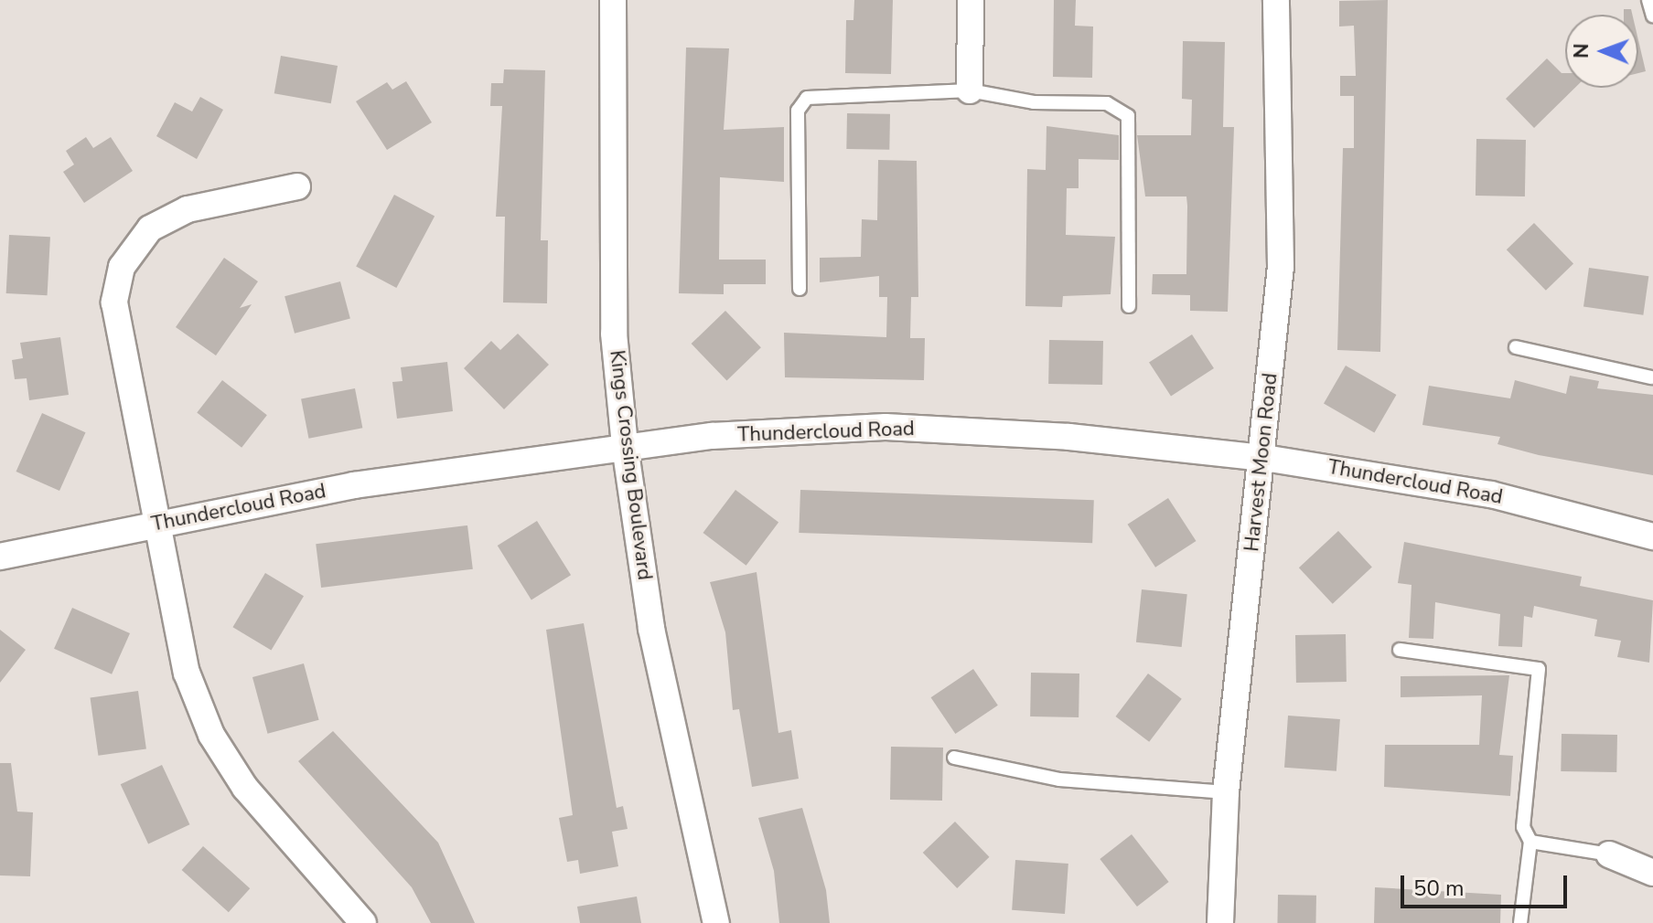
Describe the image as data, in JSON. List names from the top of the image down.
{
  "streets": {
    "street": ["Thundercloud Road", "Harvest Moon Road", "Kings Crossing Boulevard"]
  },
  "crossings": [
    ["Thundercloud Road", "Harvest Moon Road"],
    ["Thundercloud Road", "Kings Crossing Boulevard"]
  ],
  "scale_bar": "50 m",
  "north": "left"
}
